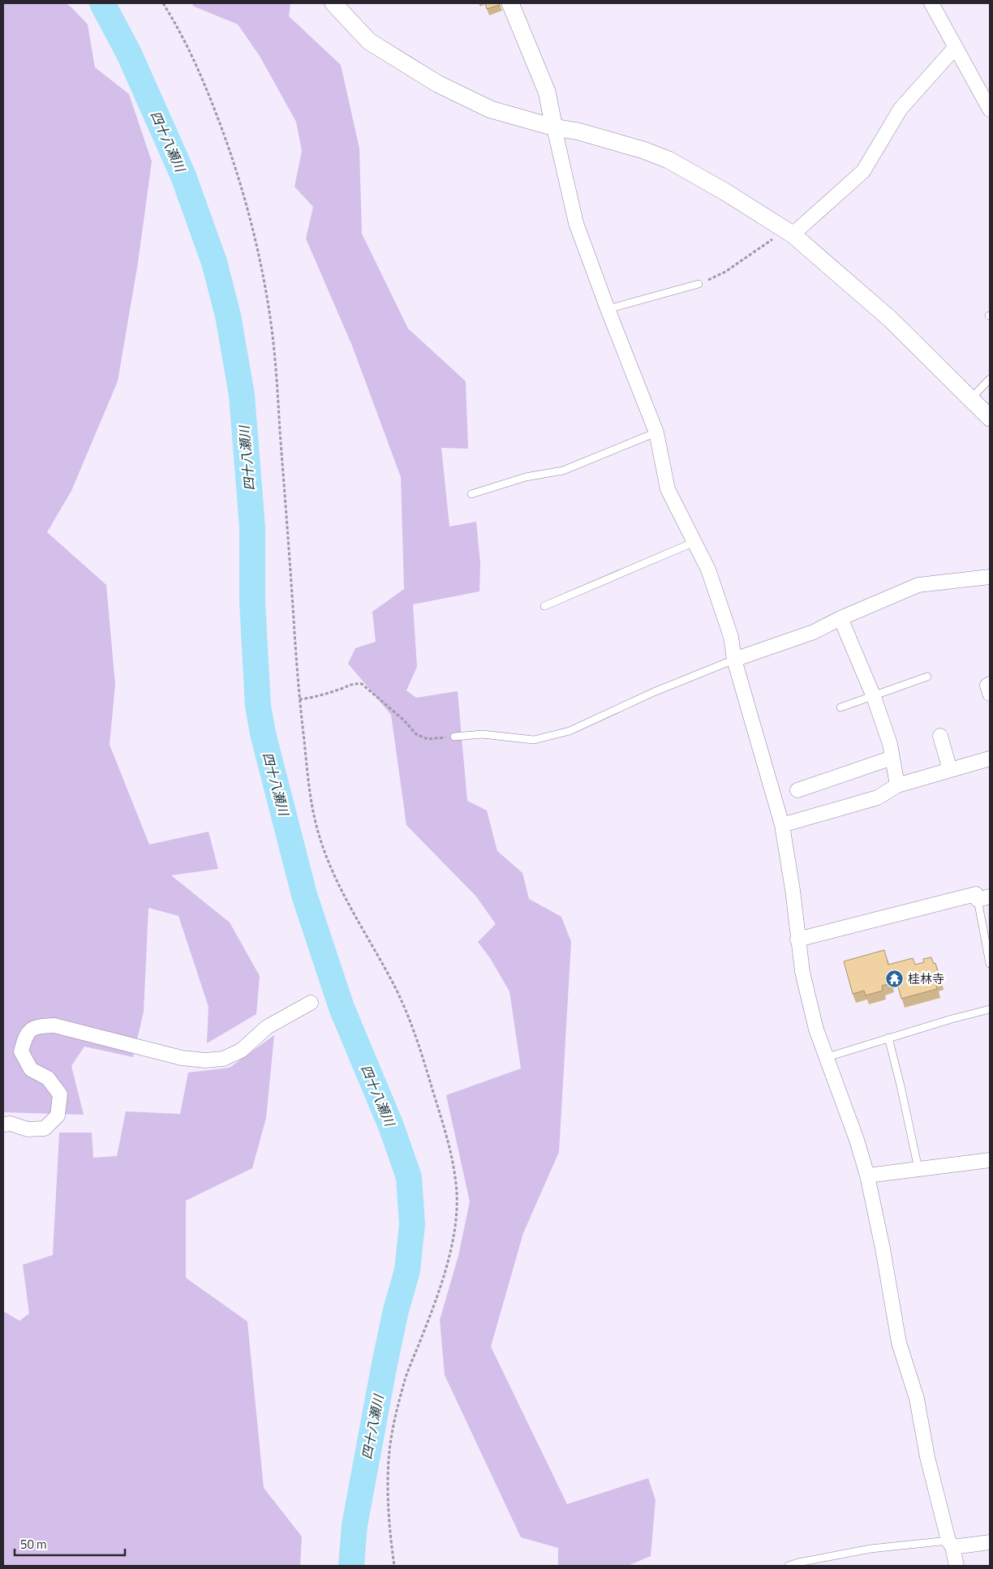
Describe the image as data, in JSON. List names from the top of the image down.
{
  "water": ["四十八瀬川"],
  "places": {
    "temple": ["桂林寺"]
  },
  "scale_bar": "50 m"
}
